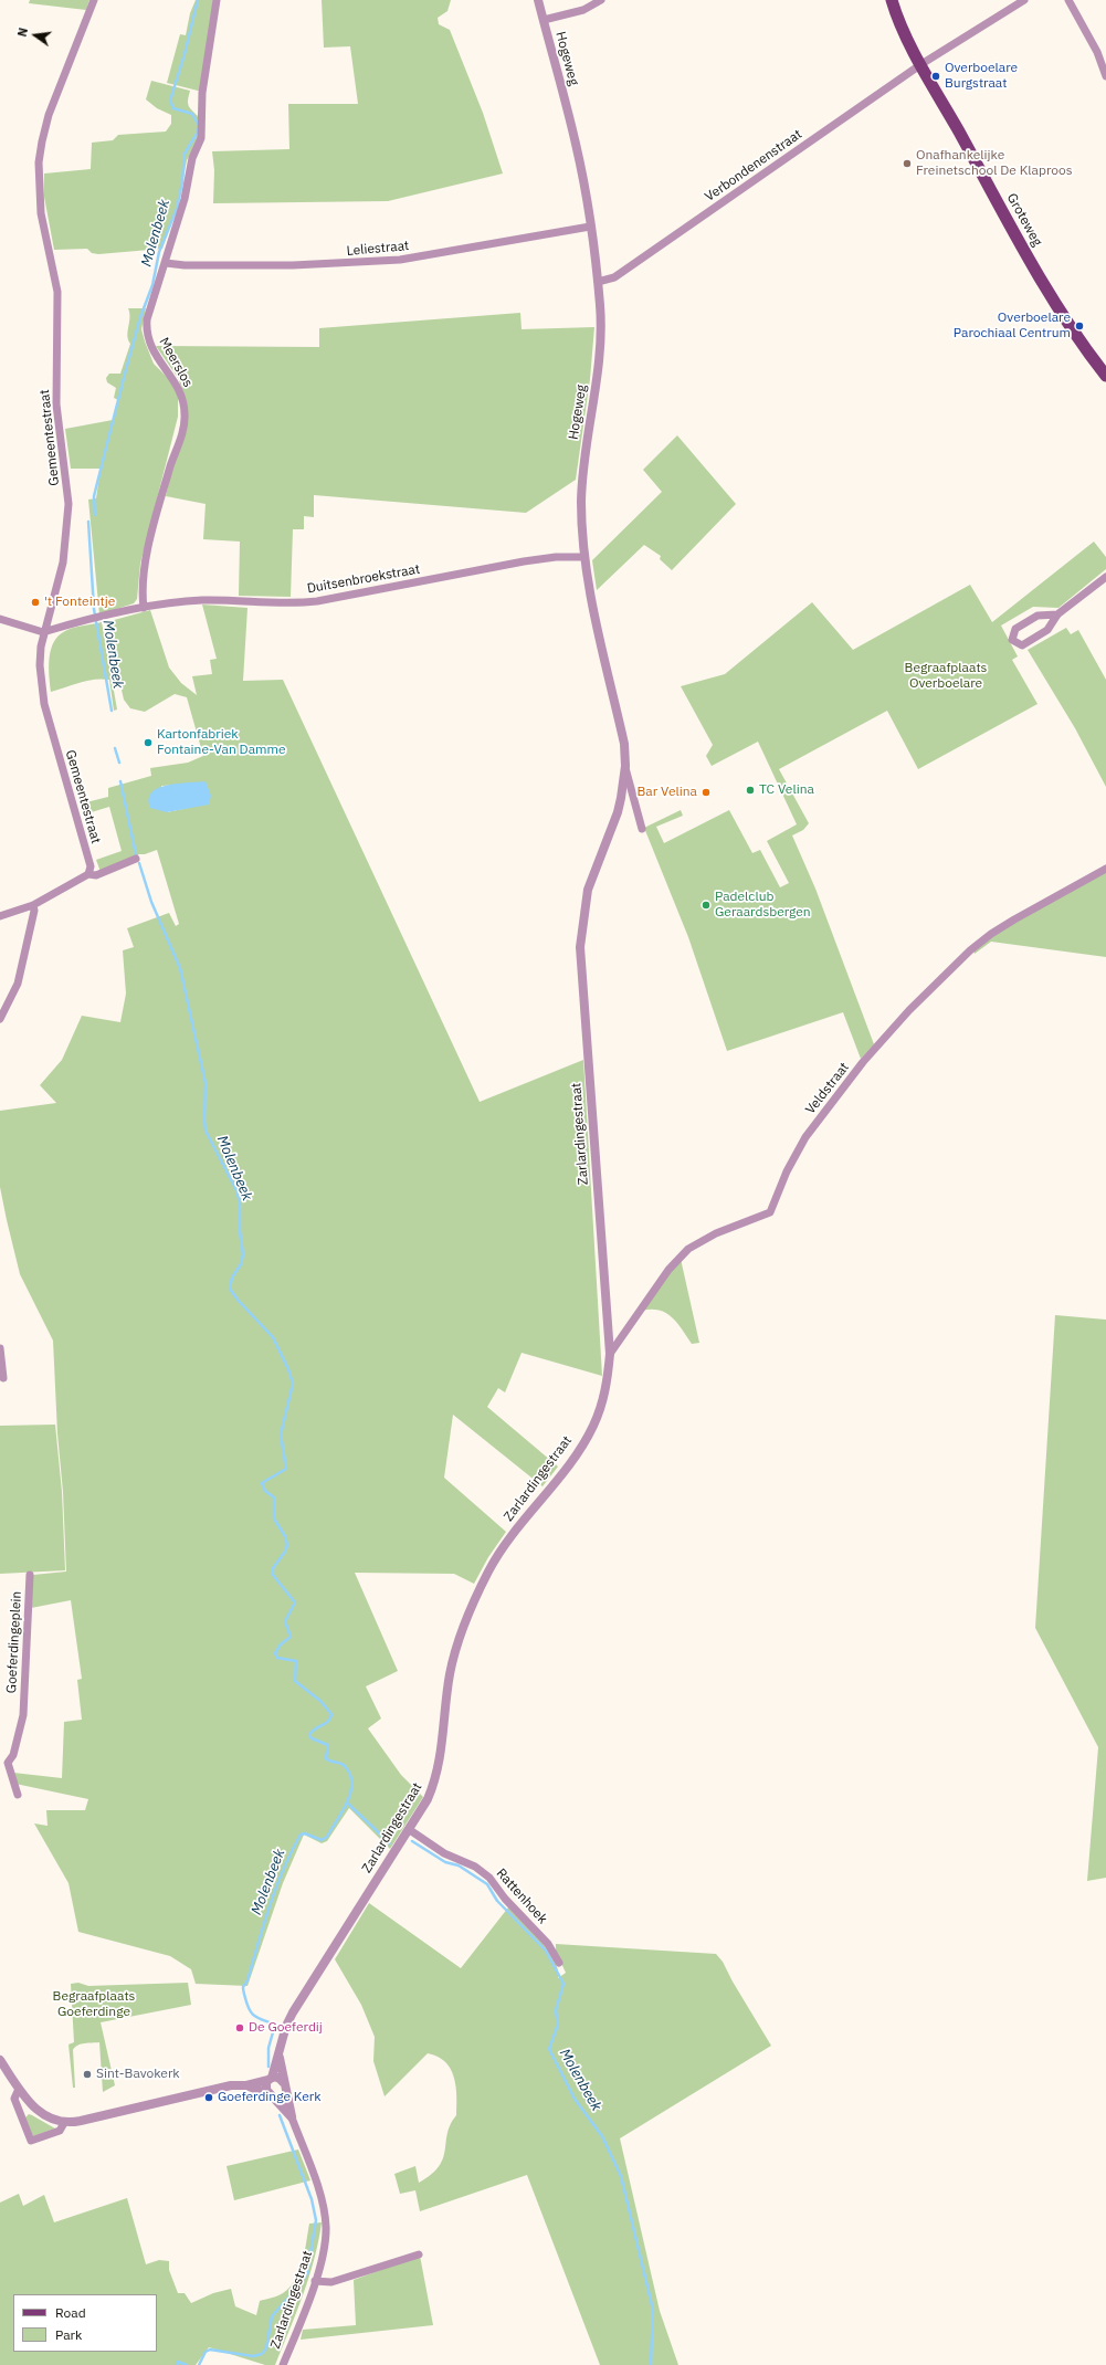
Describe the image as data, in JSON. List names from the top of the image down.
{
  "streets": {
    "main road": ["Groteweg"],
    "street": [
      "Hogeweg",
      "Verbondenenstraat",
      "Leliestraat",
      "Meerslos",
      "Gemeentestraat",
      "Duitsenbroekstraat",
      "Veldstraat",
      "Zarlardingestraat",
      "Goeferdingeplein",
      "Rattenhoek"
    ]
  },
  "crossings": [
    ["Hogeweg", "Verbondenenstraat"],
    ["Hogeweg", "Leliestraat"],
    ["Hogeweg", "Duitsenbroekstraat"],
    ["Hogeweg", "Zarlardingestraat"],
    ["Verbondenenstraat", "Groteweg"],
    ["Leliestraat", "Meerslos"],
    ["Meerslos", "Duitsenbroekstraat"],
    ["Gemeentestraat", "Duitsenbroekstraat"],
    ["Veldstraat", "Zarlardingestraat"],
    ["Zarlardingestraat", "Rattenhoek"]
  ],
  "water": ["Molenbeek"],
  "parks": ["Begraafplaats Overboelare", "Begraafplaats Goeferdinge"],
  "places": [
    "Overboelare Burgstraat",
    "Onafhankelijke Freinetschool De Klaproos",
    "Overboelare Parochiaal Centrum",
    "'t Fonteintje",
    "Kartonfabriek Fontaine-Van Damme",
    "TC Velina",
    "Bar Velina",
    "Padelclub Geraardsbergen",
    "De Goeferdij",
    "Sint-Bavokerk",
    "Goeferdinge Kerk"
  ],
  "legend": ["Road", "Park"],
  "north": "left"
}
